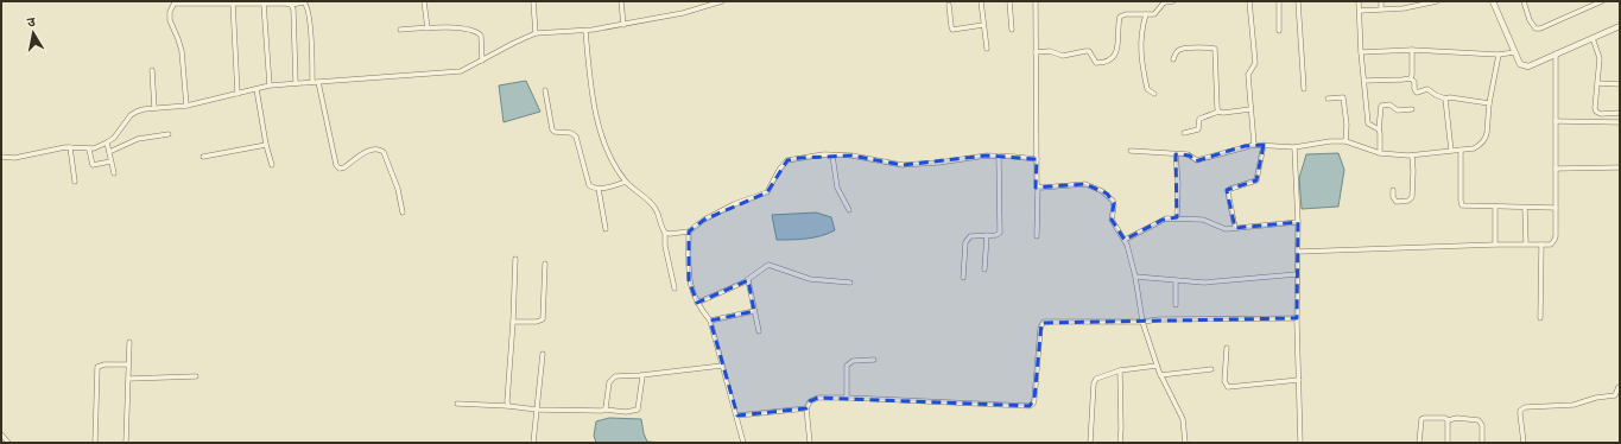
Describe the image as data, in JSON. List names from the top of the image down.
{
  "north": "top"
}
